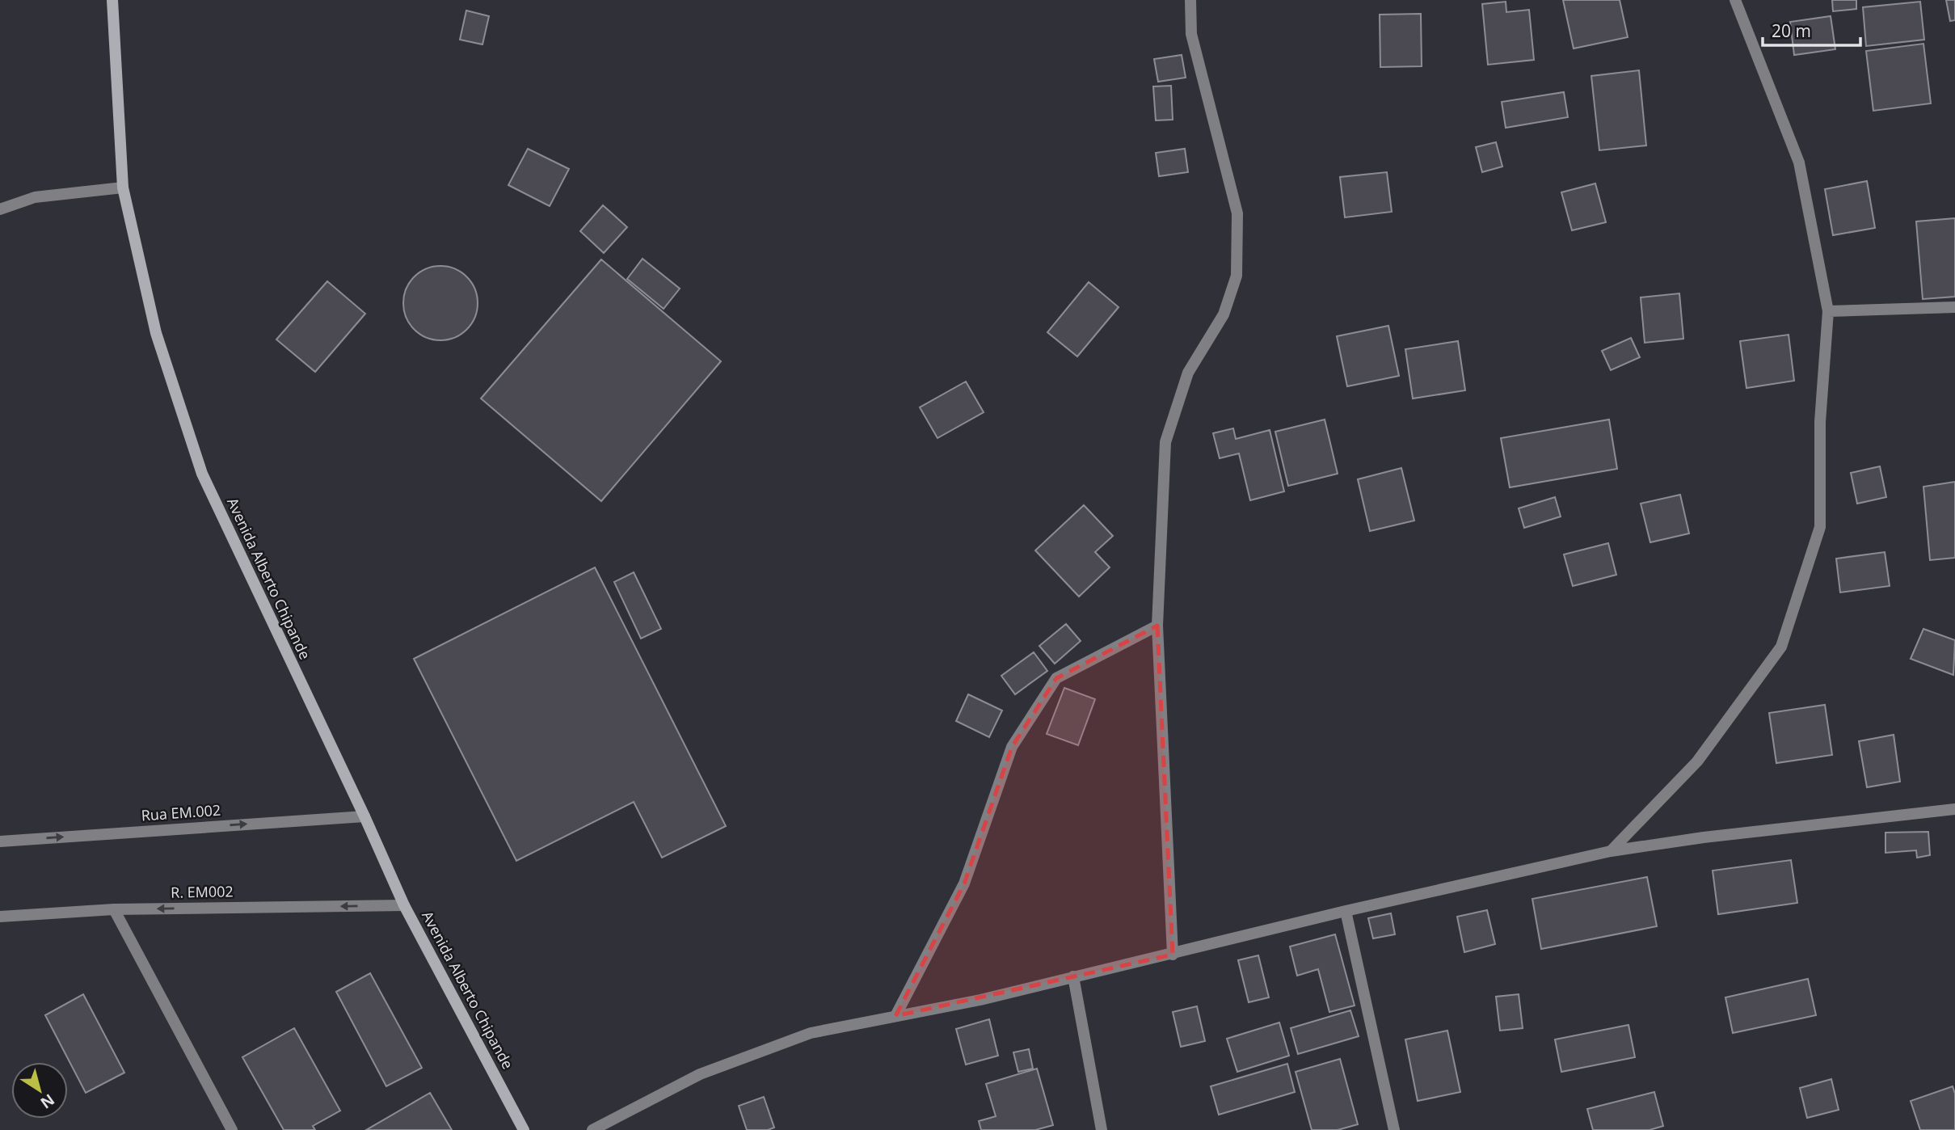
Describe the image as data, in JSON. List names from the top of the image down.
{
  "streets": {
    "main road": ["Avenida Alberto Chipande"],
    "street": ["Rua EM.002", "R. EM002"]
  },
  "crossings": [
    ["Avenida Alberto Chipande", "Rua EM.002"],
    ["Avenida Alberto Chipande", "R. EM002"]
  ],
  "one_way": ["Rua EM.002", "R. EM002"],
  "scale_bar": "20 m",
  "north": "bottom right"
}
